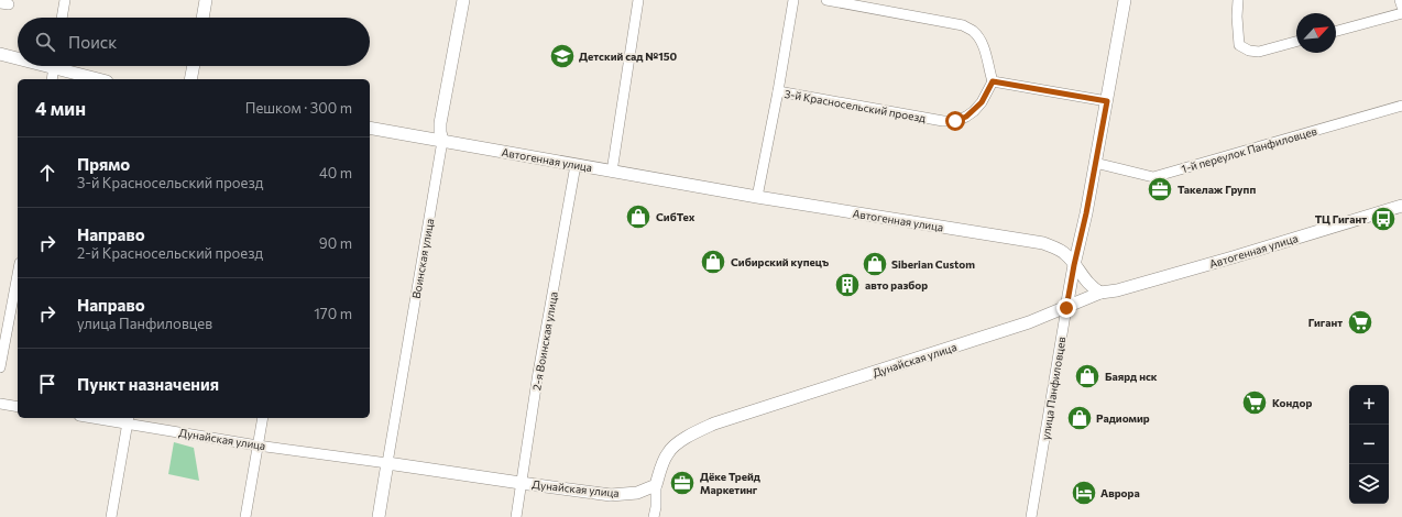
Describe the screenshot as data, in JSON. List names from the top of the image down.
{
  "streets": {
    "street": [
      "3-й Красносельский проезд",
      "1-й переулок Панфиловцев",
      "Автогенная улица",
      "Воинская улица",
      "2-я Воинская улица",
      "Дунайская улица",
      "улица Панфиловцев"
    ]
  },
  "crossings": [
    ["1-й переулок Панфиловцев", "улица Панфиловцев"],
    ["Автогенная улица", "Воинская улица"],
    ["Автогенная улица", "2-я Воинская улица"],
    ["Автогенная улица", "Дунайская улица"],
    ["Автогенная улица", "улица Панфиловцев"],
    ["Воинская улица", "Дунайская улица"],
    ["2-я Воинская улица", "Дунайская улица"],
    ["Дунайская улица", "улица Панфиловцев"]
  ],
  "places": {
    "school or university": ["Детский сад №150"],
    "office": ["Такелаж Групп", "Дёке Трейд Маркетинг"],
    "shop": [
      "СибТех",
      "Сибирский купецъ",
      "Siberian Custom",
      "Баярд нск",
      "Радиомир"
    ],
    "bus stop": ["ТЦ Гигант"],
    "building": ["авто разбор"],
    "supermarket": ["Гигант", "Кондор"],
    "hotel": ["Аврора"]
  },
  "north": "top right",
  "page": {
    "search": "Поиск",
    "heading": ["4 мин", "Пешком · 300 m"],
    "list": [
      ["Прямо", "3-й Красносельский проезд", "40 m"],
      ["Направо", "2-й Красносельский проезд", "90 m"],
      ["Направо", "улица Панфиловцев", "170 m"],
      "Пункт назначения"
    ],
    "map_buttons": ["+", "−"]
  }
}
